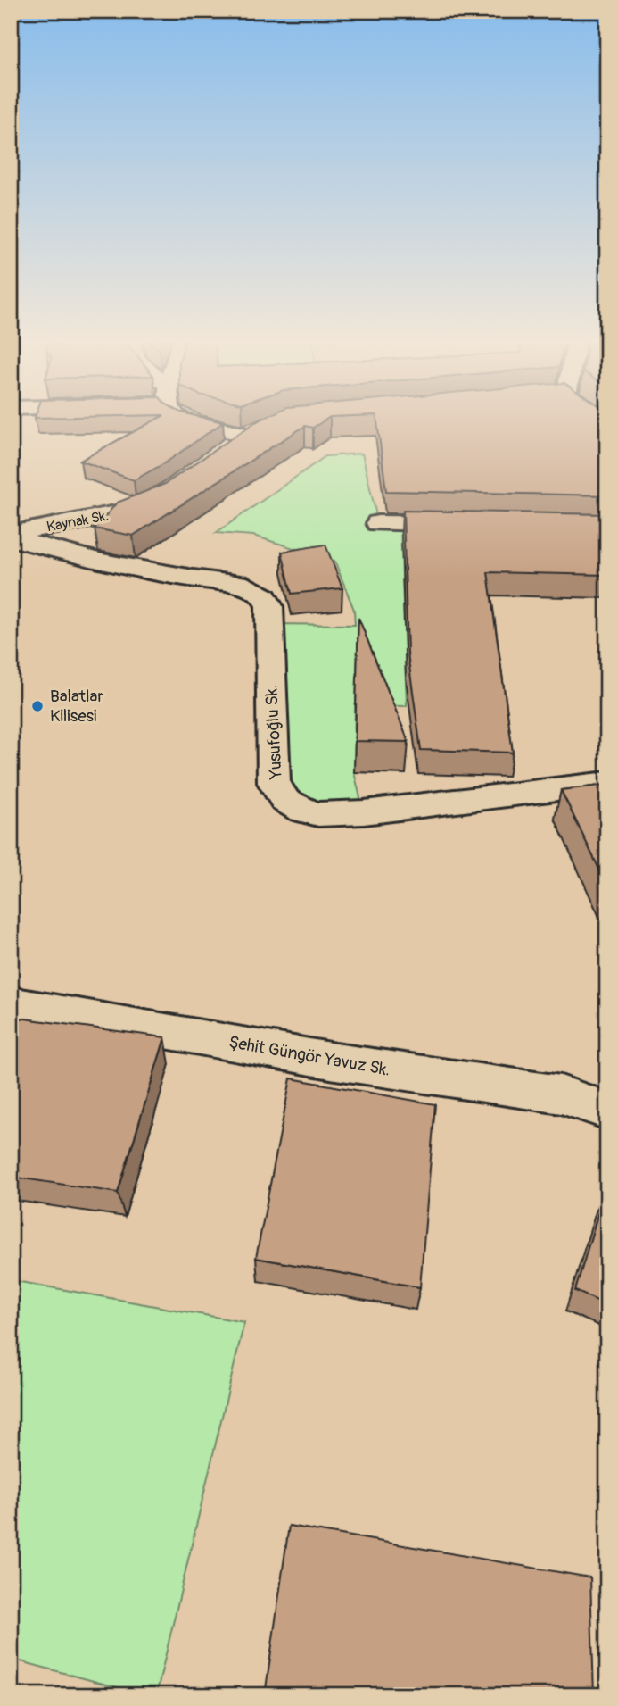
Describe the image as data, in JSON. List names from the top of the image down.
{
  "streets": {
    "street": ["Kaynak Sk.", "Yusufoğlu Sk.", "Şehit Güngör Yavuz Sk."]
  },
  "crossings": [
    ["Kaynak Sk.", "Yusufoğlu Sk."]
  ],
  "places": ["Balatlar Kilisesi"]
}
